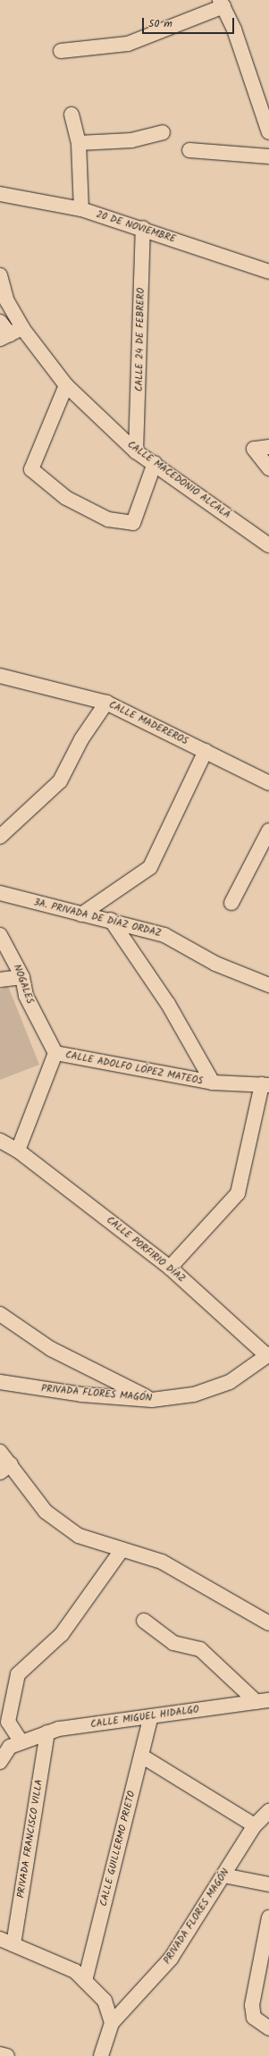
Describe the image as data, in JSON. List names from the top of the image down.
{
  "streets": {
    "street": [
      "20 DE NOVIEMBRE",
      "CALLE 24 DE FEBRERO",
      "CALLE MACEDONIO ALCALÁ",
      "CALLE MADEREROS",
      "3A. PRIVADA DE DÍAZ ORDAZ",
      "NOGALES",
      "CALLE ADOLFO LÓPEZ MATEOS",
      "CALLE PORFIRIO DÍAZ",
      "PRIVADA FLORES MAGÓN",
      "CALLE MIGUEL HIDALGO",
      "PRIVADA FRANCISCO VILLA",
      "CALLE GUILLERMO PRIETO"
    ]
  },
  "crossings": [
    ["20 DE NOVIEMBRE", "CALLE 24 DE FEBRERO"],
    ["CALLE 24 DE FEBRERO", "CALLE MACEDONIO ALCALÁ"],
    ["3A. PRIVADA DE DÍAZ ORDAZ", "CALLE ADOLFO LÓPEZ MATEOS"],
    ["NOGALES", "CALLE ADOLFO LÓPEZ MATEOS"],
    ["CALLE PORFIRIO DÍAZ", "PRIVADA FLORES MAGÓN"],
    ["CALLE MIGUEL HIDALGO", "PRIVADA FRANCISCO VILLA"],
    ["CALLE MIGUEL HIDALGO", "CALLE GUILLERMO PRIETO"]
  ],
  "scale_bar": "50 m"
}
